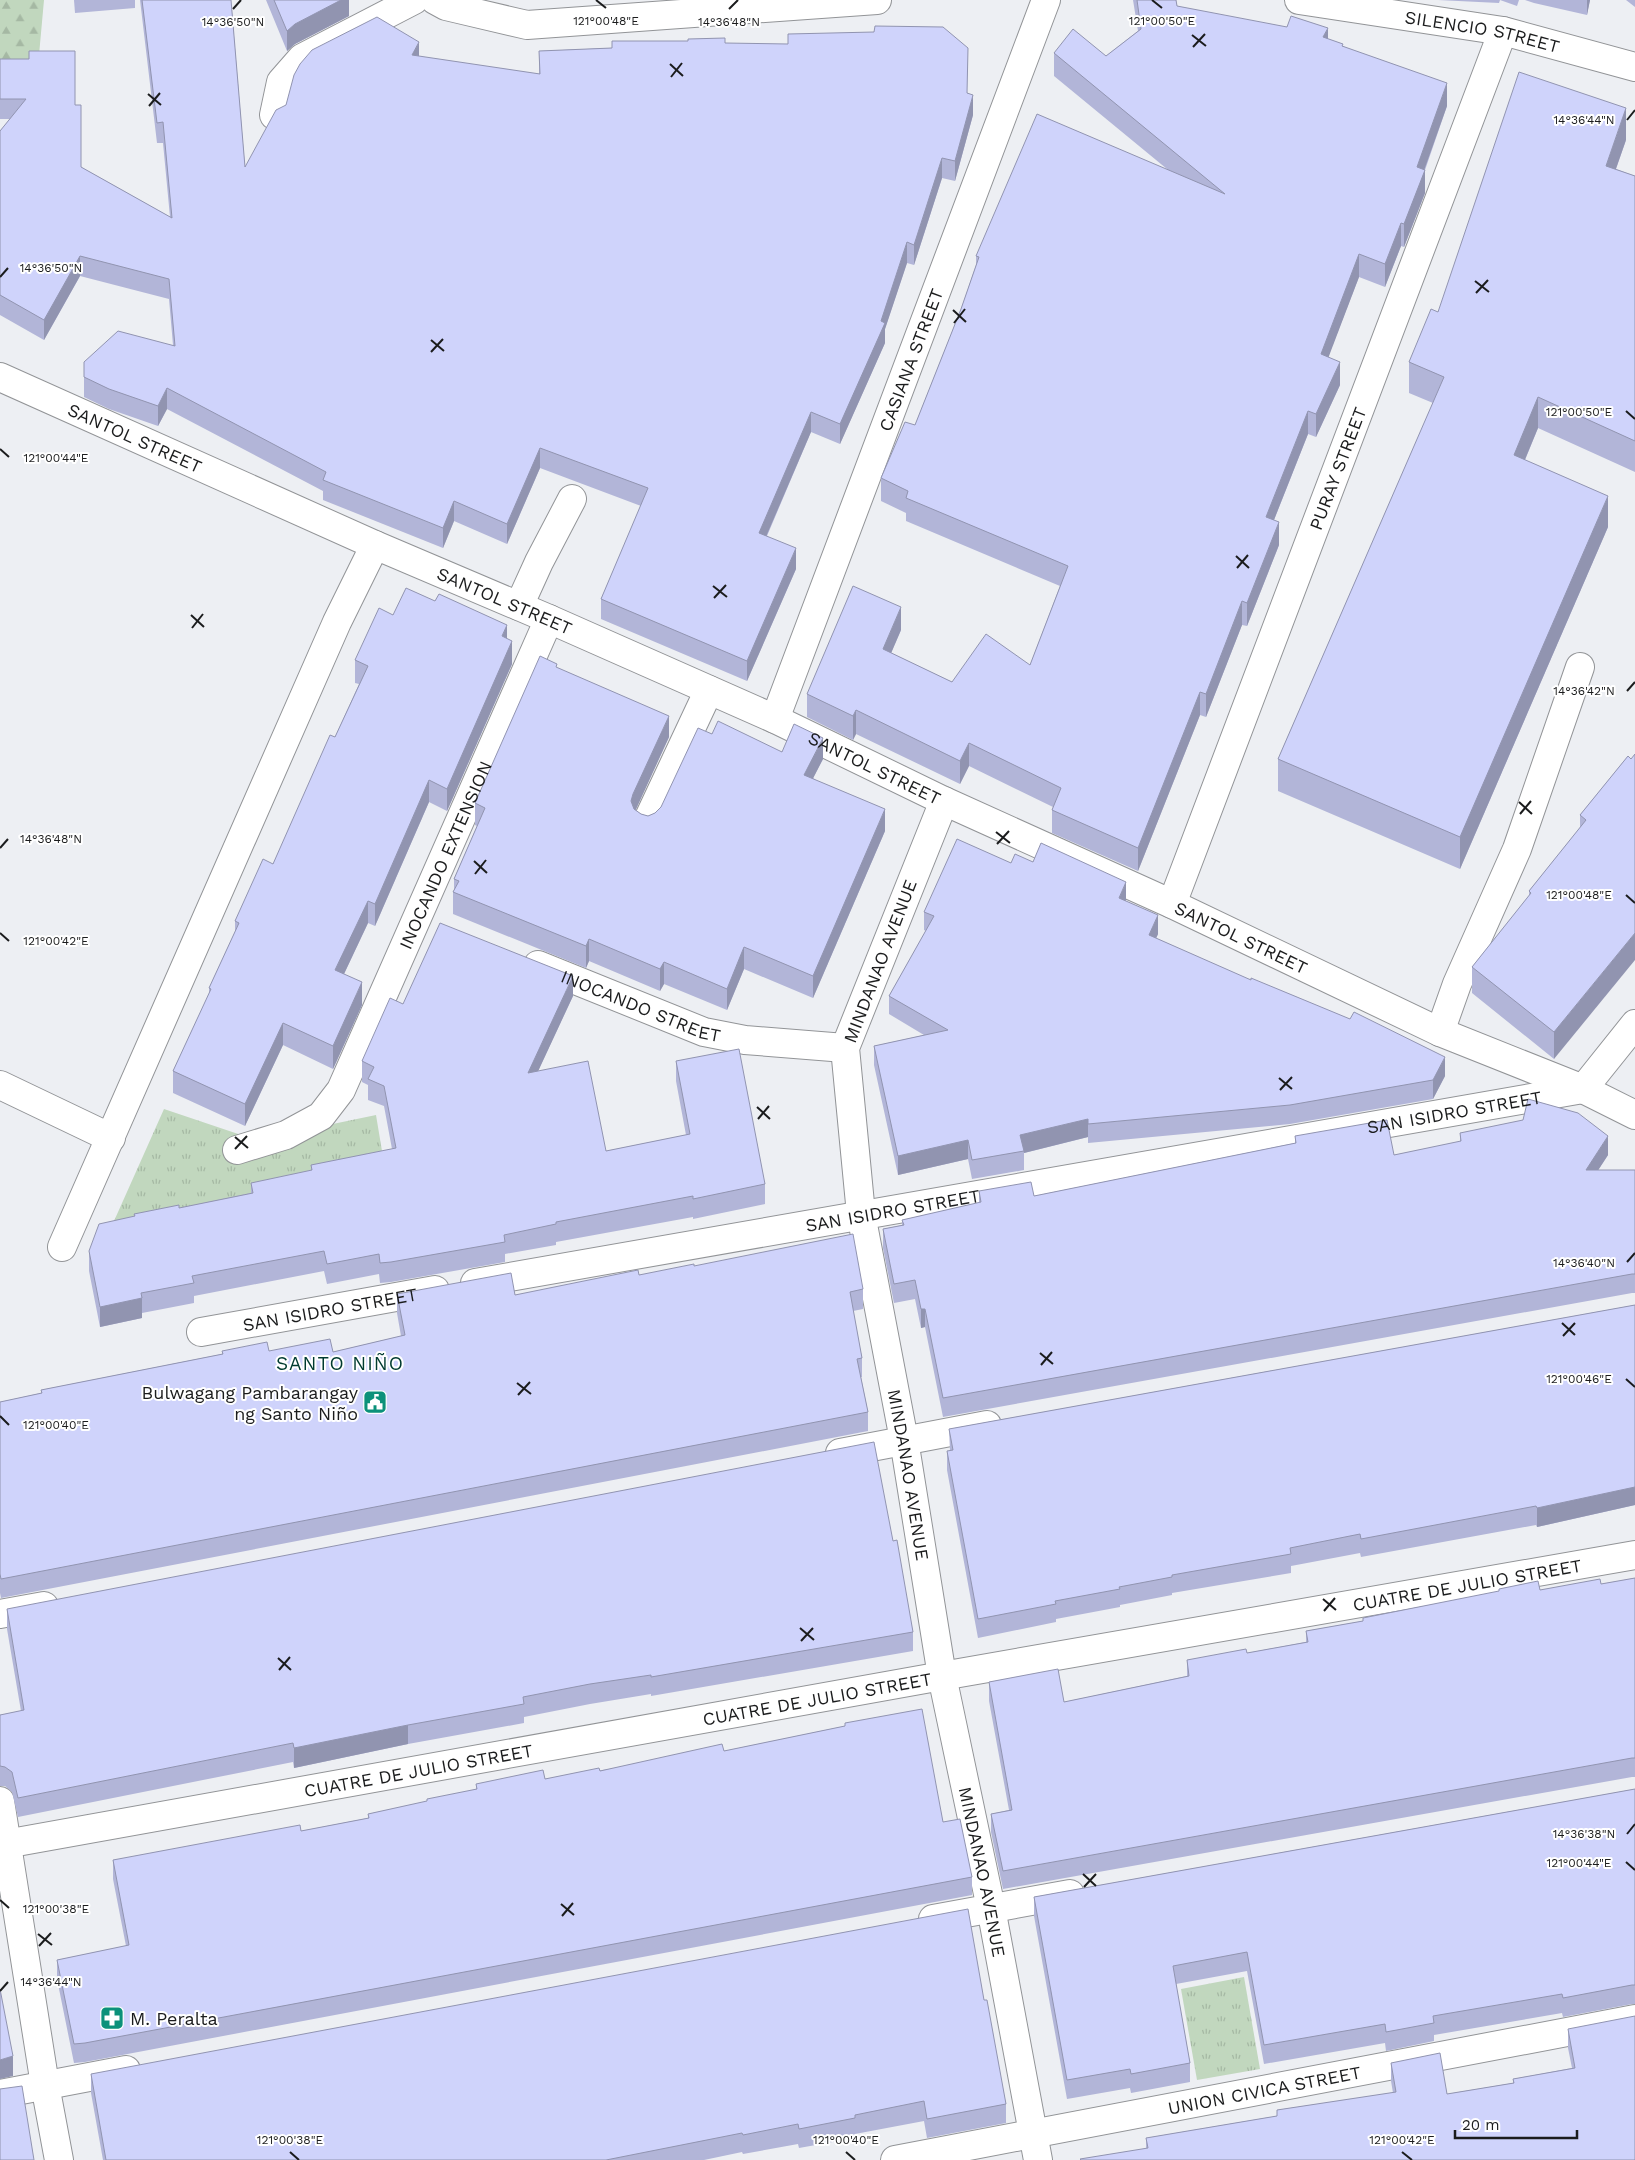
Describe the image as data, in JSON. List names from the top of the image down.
{
  "streets": {
    "street": [
      "SILENCIO STREET",
      "CASIANA STREET",
      "SANTOL STREET",
      "PURAY STREET",
      "INOCANDO EXTENSION",
      "MINDANAO AVENUE",
      "INOCANDO STREET",
      "SAN ISIDRO STREET",
      "CUATRE DE JULIO STREET",
      "UNION CIVICA STREET"
    ]
  },
  "crossings": [
    ["SILENCIO STREET", "PURAY STREET"],
    ["CASIANA STREET", "SANTOL STREET"],
    ["SANTOL STREET", "PURAY STREET"],
    ["SANTOL STREET", "INOCANDO EXTENSION"],
    ["SANTOL STREET", "MINDANAO AVENUE"],
    ["SANTOL STREET", "SAN ISIDRO STREET"],
    ["MINDANAO AVENUE", "INOCANDO STREET"],
    ["MINDANAO AVENUE", "SAN ISIDRO STREET"],
    ["MINDANAO AVENUE", "CUATRE DE JULIO STREET"],
    ["MINDANAO AVENUE", "UNION CIVICA STREET"]
  ],
  "districts": ["SANTO NIÑO"],
  "places": {
    "public building": ["Bulwagang Pambarangay ng Santo Niño"],
    "pharmacy": ["M. Peralta"]
  },
  "scale_bar": "20 m",
  "coordinates": [
    "121°00'48\"E",
    "121°00'50\"E",
    "14°36'50\"N",
    "14°36'48\"N",
    "14°36'44\"N",
    "121°00'44\"E",
    "14°36'42\"N",
    "121°00'42\"E",
    "14°36'40\"N",
    "121°00'46\"E",
    "121°00'40\"E",
    "14°36'38\"N",
    "121°00'38\"E"
  ]
}
